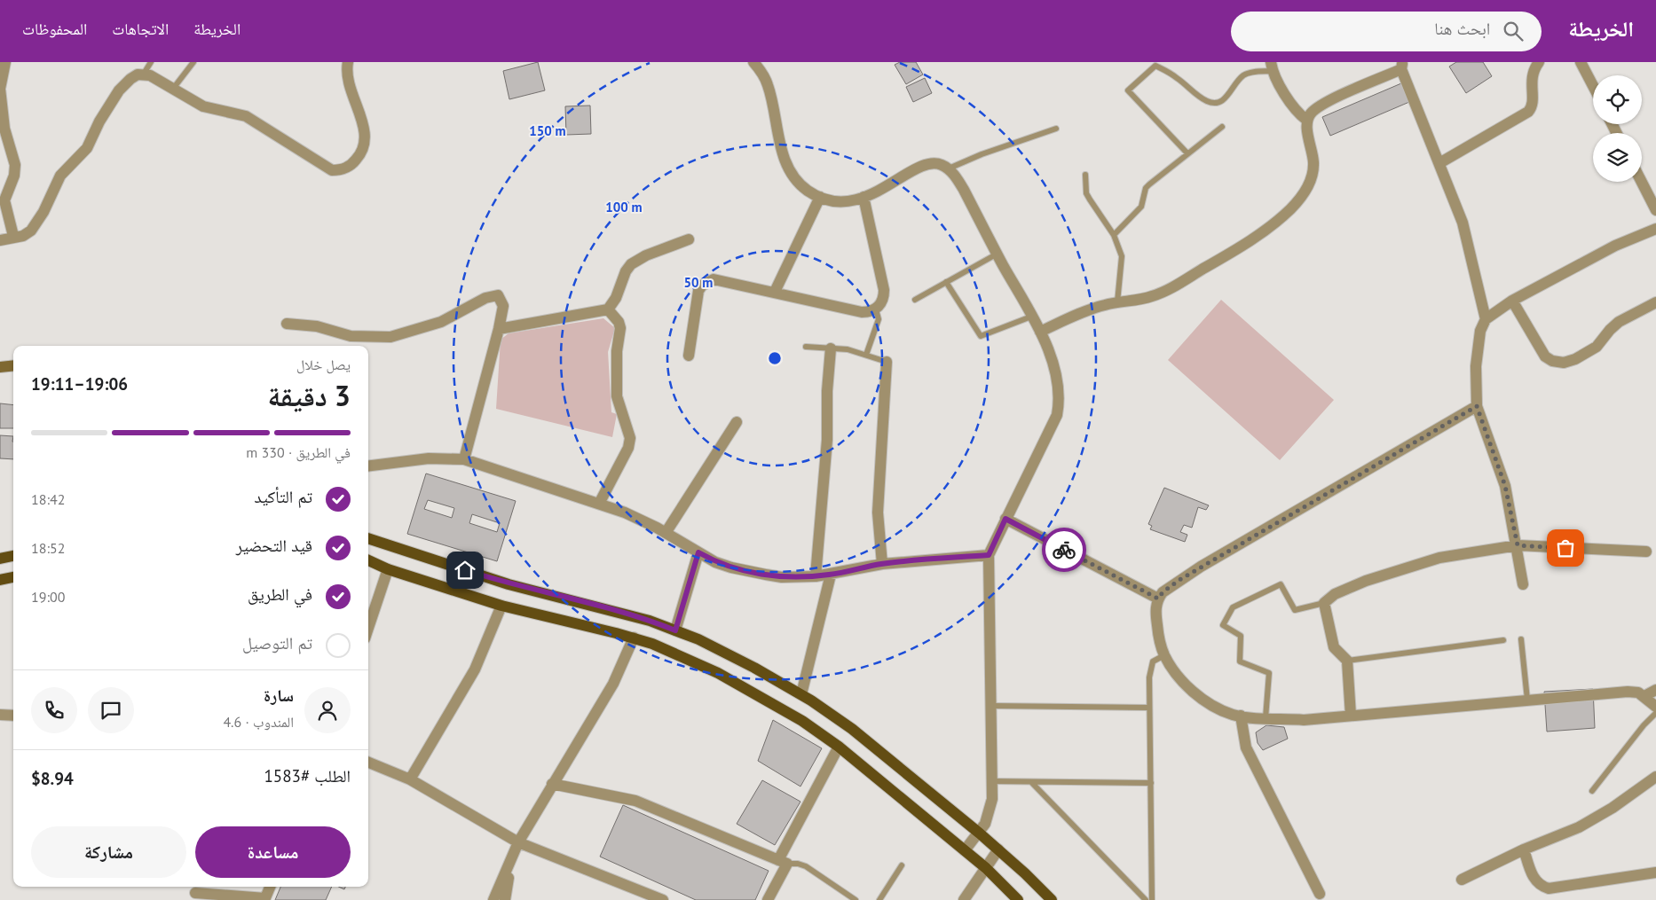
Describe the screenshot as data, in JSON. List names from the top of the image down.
{
  "page": {
    "header": "الخريطة",
    "search": "ابحث هنا",
    "nav": ["الخريطة", "الاتجاهات", "المحفوظات"],
    "heading": ["3 دقيقة", "يصل خلال", "19:06–19:11"],
    "panel": [
      "سارة",
      "المندوب · 4.6",
      "الطلب #1583",
      "$8.94"
    ],
    "bar": "في الطريق · 330 m",
    "list": [
      ["تم التأكيد", "18:42"],
      ["قيد التحضير", "18:52"],
      ["في الطريق", "19:00"],
      "تم التوصيل"
    ],
    "buttons": ["مساعدة", "مشاركة"]
  },
  "rings": ["150 m", "100 m", "50 m"]
}
